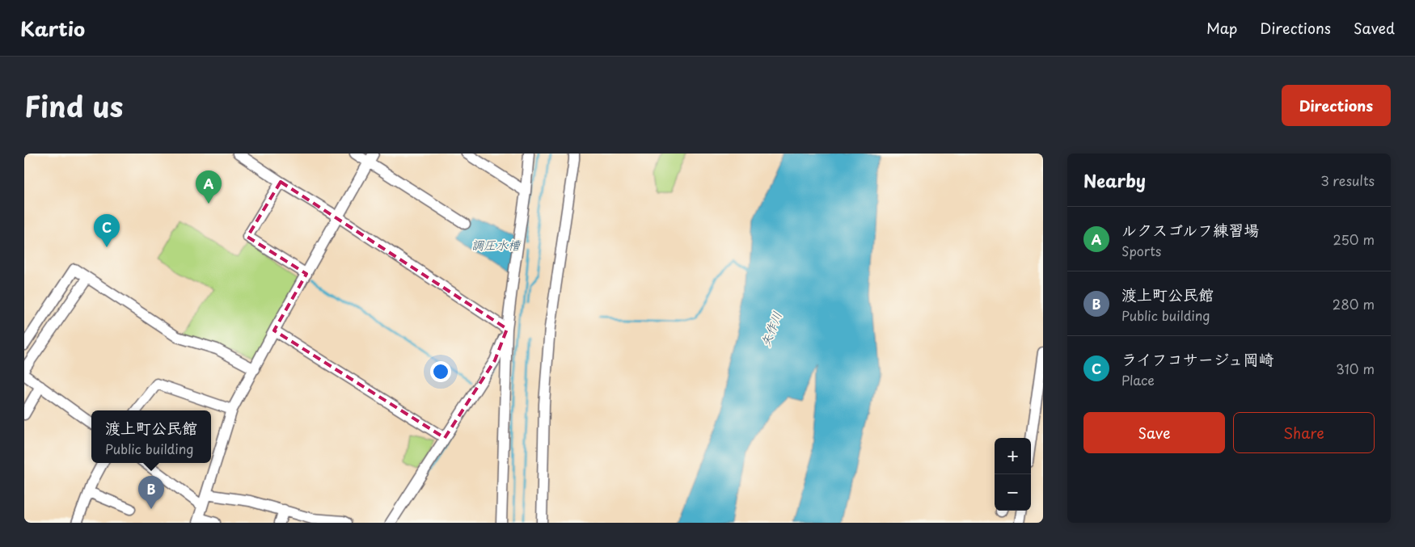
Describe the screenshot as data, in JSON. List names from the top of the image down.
{
  "water": ["調圧水槽", "矢作川"],
  "page": {
    "header": "Kartio",
    "nav": ["Map", "Directions", "Saved"],
    "title": "Find us",
    "buttons": [
      "Directions",
      ["Save", "Share"]
    ],
    "heading": ["Nearby", "3 results"],
    "pins": ["A", "C", "B"],
    "list": [
      {
        "mark": "A",
        "name": "ルクスゴルフ練習場",
        "note": "Sports",
        "value": "250 m"
      },
      {
        "mark": "B",
        "name": "渡上町公民館",
        "note": "Public building",
        "value": "280 m"
      },
      {
        "mark": "C",
        "name": "ライフコサージュ岡崎",
        "note": "Place",
        "value": "310 m"
      }
    ],
    "popup": ["渡上町公民館", "Public building"],
    "map_buttons": ["+", "−"]
  }
}
